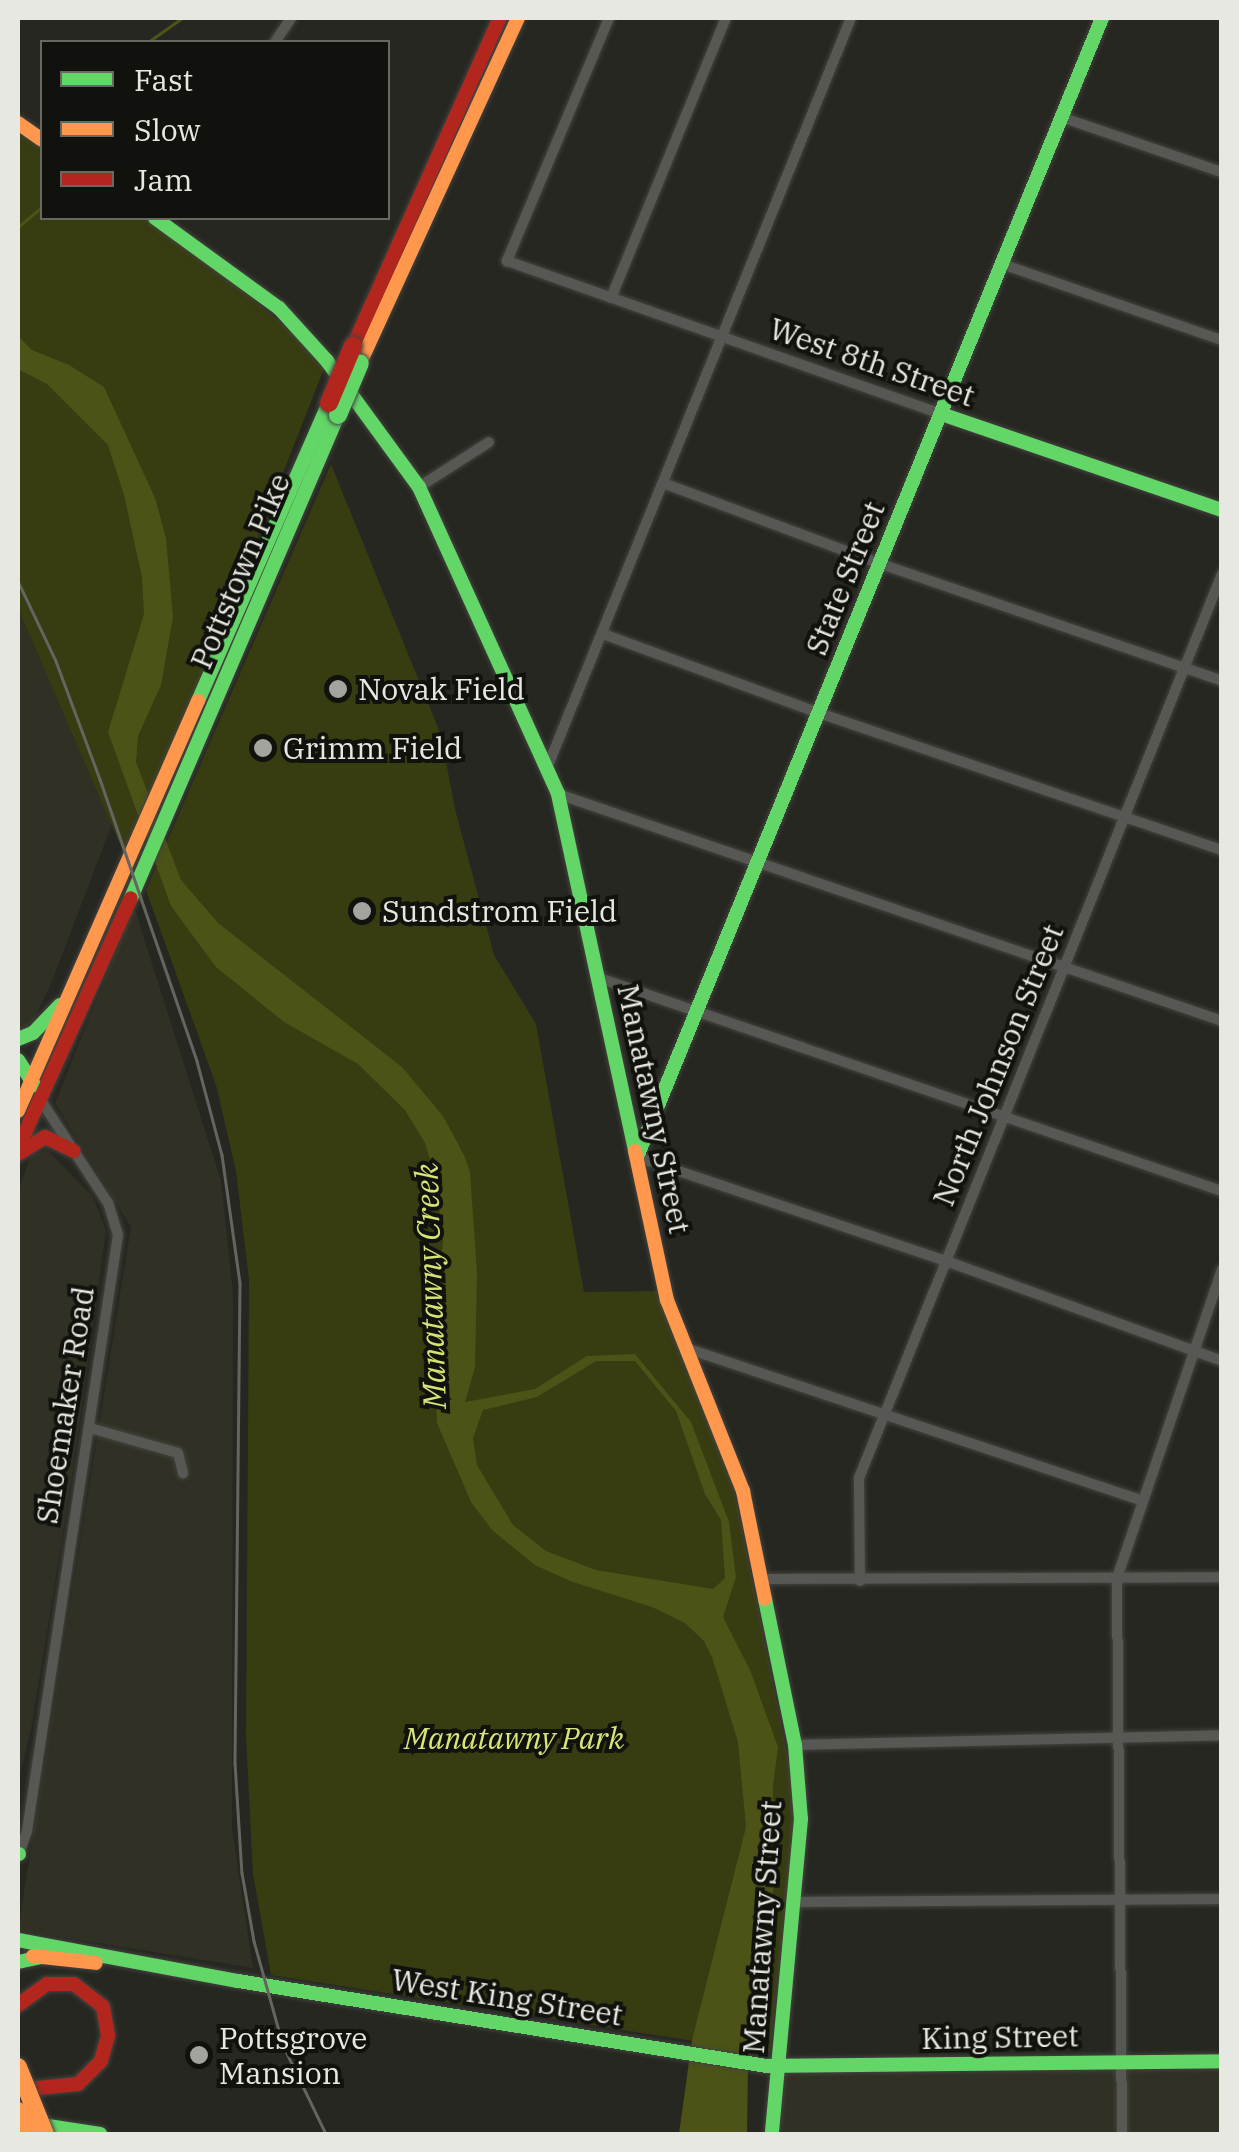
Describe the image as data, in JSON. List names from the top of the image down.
{
  "streets": {
    "main road": [
      "West 8th Street",
      "Pottstown Pike",
      "State Street",
      "Manatawny Street",
      "Shoemaker Road",
      "West King Street",
      "King Street"
    ],
    "street": ["North Johnson Street"]
  },
  "crossings": [
    ["West 8th Street", "State Street"],
    ["Pottstown Pike", "Shoemaker Road"],
    ["State Street", "Manatawny Street"],
    ["Manatawny Street", "West King Street"],
    ["Manatawny Street", "King Street"],
    ["West King Street", "King Street"]
  ],
  "water": ["Manatawny Creek"],
  "parks": ["Manatawny Park"],
  "places": [
    "Novak Field",
    "Grimm Field",
    "Sundstrom Field",
    "Pottsgrove Mansion"
  ],
  "legend": ["Fast", "Slow", "Jam"]
}
